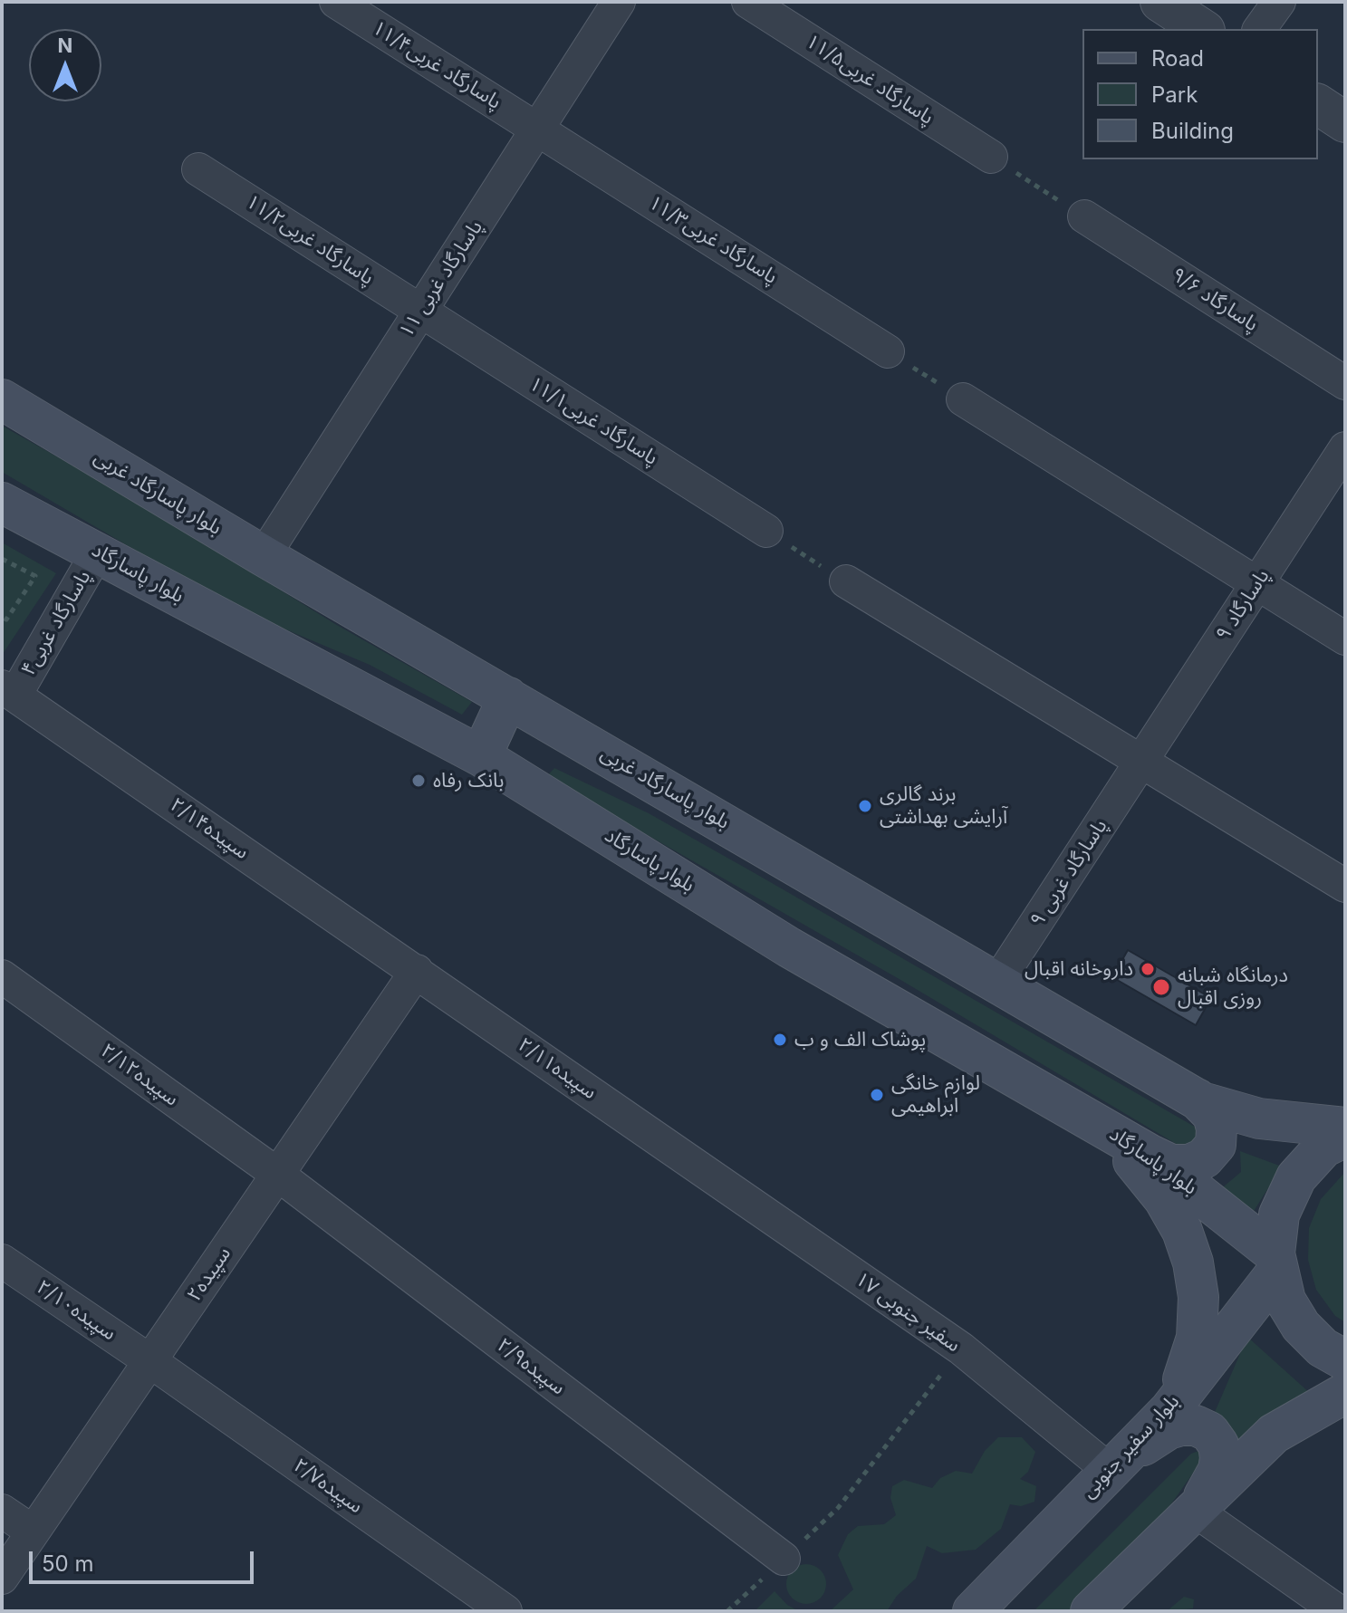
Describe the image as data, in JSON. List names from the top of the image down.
{
  "streets": {
    "main road": ["بلوار پاسارگاد غربی", "بلوار پاسارگاد", "بلوار سفیر جنوبی"],
    "street": [
      "پاسارگاد غربی۱۱/۴",
      "پاسارگاد غربی۱۱/۵",
      "پاسارگاد غربی۱۱/۲",
      "پاسارگاد غربی۱۱/۳",
      "پاسارگاد غربی ۱۱",
      "پاسارگاد ۹/۶",
      "پاسارگاد غربی۱۱/۱",
      "پاسارگاد ۹",
      "پاسارگاد غربی۴",
      "سپیده۲/۱۴",
      "پاسارگاد غربی ۹",
      "سپیده۲/۱۱",
      "سپیده۲/۱۲",
      "سپیده۲",
      "سپیده۲/۱۰",
      "سفیر جنوبی ۱۷",
      "سپیده۲/۹",
      "سپیده۲/۷"
    ]
  },
  "crossings": [
    ["پاسارگاد غربی۱۱/۴", "پاسارگاد غربی۱۱/۳"],
    ["پاسارگاد غربی۱۱/۴", "پاسارگاد غربی ۱۱"],
    ["پاسارگاد غربی۱۱/۲", "پاسارگاد غربی ۱۱"],
    ["پاسارگاد غربی۱۱/۲", "پاسارگاد غربی۱۱/۱"],
    ["پاسارگاد غربی۱۱/۳", "پاسارگاد غربی ۱۱"],
    ["پاسارگاد غربی ۱۱", "پاسارگاد غربی۱۱/۱"],
    ["پاسارگاد غربی ۱۱", "بلوار پاسارگاد غربی"],
    ["بلوار پاسارگاد غربی", "پاسارگاد غربی ۹"],
    ["بلوار پاسارگاد", "پاسارگاد غربی۴"],
    ["بلوار پاسارگاد", "بلوار سفیر جنوبی"],
    ["پاسارگاد ۹", "پاسارگاد غربی ۹"],
    ["پاسارگاد غربی۴", "سپیده۲/۱۴"],
    ["سپیده۲/۱۴", "سپیده۲/۱۱"],
    ["سپیده۲/۱۴", "سپیده۲"],
    ["سپیده۲/۱۱", "سپیده۲"],
    ["سپیده۲/۱۱", "سفیر جنوبی ۱۷"],
    ["سپیده۲/۱۲", "سپیده۲"],
    ["سپیده۲/۱۲", "سپیده۲/۹"],
    ["سپیده۲", "سپیده۲/۱۰"],
    ["سپیده۲", "سپیده۲/۹"],
    ["سپیده۲", "سپیده۲/۷"],
    ["سپیده۲/۱۰", "سپیده۲/۷"],
    ["سفیر جنوبی ۱۷", "بلوار سفیر جنوبی"]
  ],
  "places": [
    "بانک رفاه",
    "برند گالری آرایشی بهداشتی",
    "داروخانه اقبال",
    "درمانگاه شبانه روزی اقبال",
    "پوشاک الف و ب",
    "لوازم خانگی ابراهیمی"
  ],
  "legend": ["Road", "Park", "Building"],
  "scale_bar": "50 m",
  "north": "top"
}
